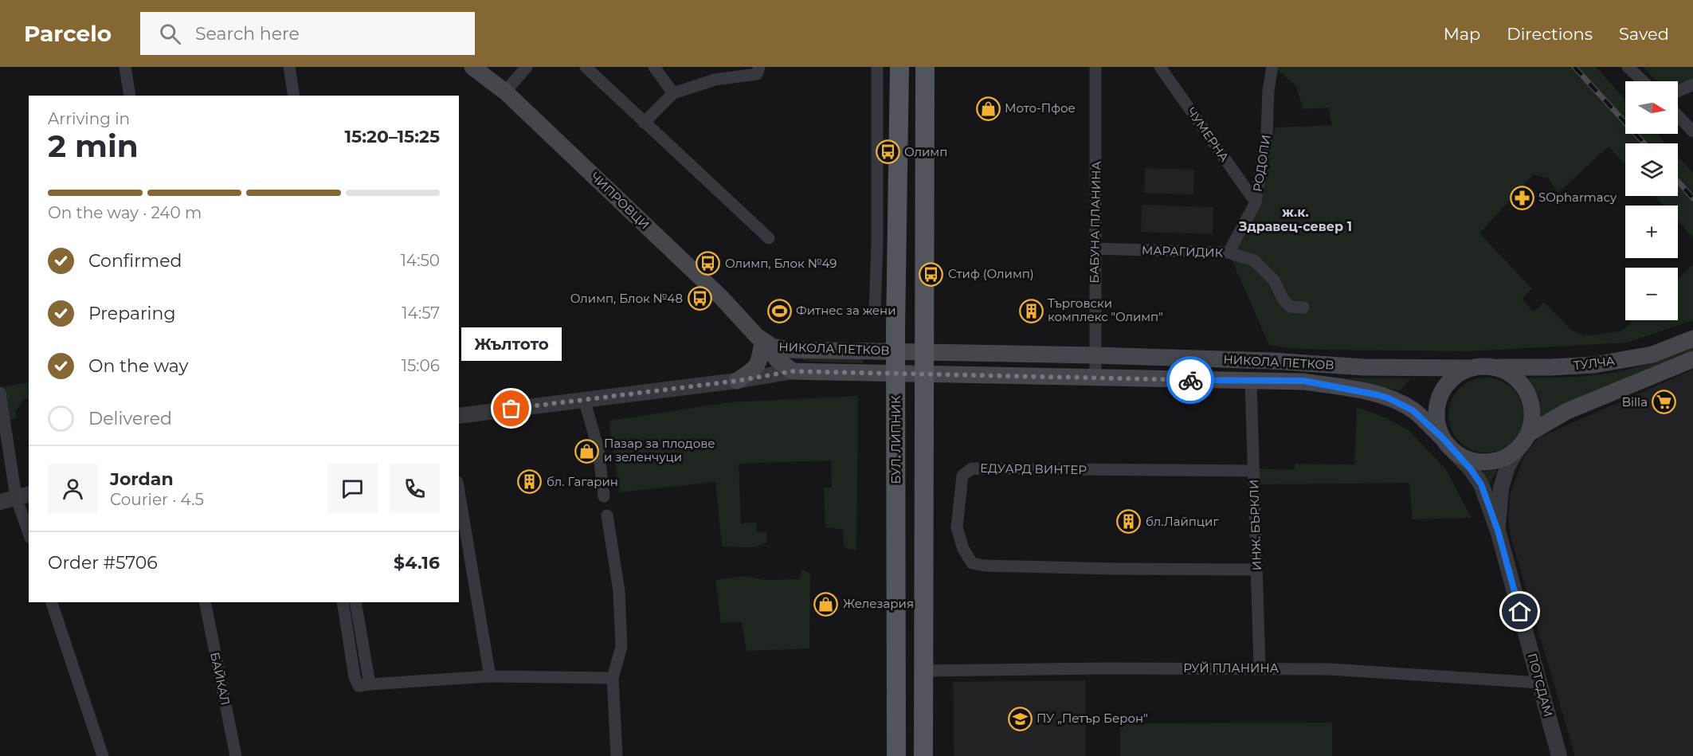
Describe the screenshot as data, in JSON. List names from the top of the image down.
{
  "streets": {
    "main road": [
      "ЧИПРОВЦИ",
      "НИКОЛА ПЕТКОВ",
      "ТУЛЧА",
      "БУЛ. ЛИПНИК"
    ],
    "street": [
      "ЧУМЕРНА",
      "РОДОПИ",
      "БАБУНА ПЛАНИНА",
      "МАРАГИДИК",
      "ЕДУАРД ВИНТЕР",
      "ИНЖ. БЪРКЛИ",
      "РУЙ ПЛАНИНА",
      "БАЙКАЛ",
      "ПОТСДАМ"
    ]
  },
  "crossings": [
    ["ЧУМЕРНА", "РОДОПИ"],
    ["РОДОПИ", "МАРАГИДИК"],
    ["ЧИПРОВЦИ", "НИКОЛА ПЕТКОВ"],
    ["БАБУНА ПЛАНИНА", "МАРАГИДИК"],
    ["БАБУНА ПЛАНИНА", "НИКОЛА ПЕТКОВ"],
    ["НИКОЛА ПЕТКОВ", "ТУЛЧА"],
    ["НИКОЛА ПЕТКОВ", "БУЛ. ЛИПНИК"],
    ["НИКОЛА ПЕТКОВ", "ИНЖ. БЪРКЛИ"],
    ["НИКОЛА ПЕТКОВ", "ПОТСДАМ"],
    ["ТУЛЧА", "ПОТСДАМ"],
    ["ЕДУАРД ВИНТЕР", "ИНЖ. БЪРКЛИ"],
    ["ИНЖ. БЪРКЛИ", "РУЙ ПЛАНИНА"],
    ["РУЙ ПЛАНИНА", "ПОТСДАМ"]
  ],
  "districts": ["ж.к. Здравец-север 1"],
  "places": {
    "shop": ["Мото-Пфое", "Пазар за плодове и зеленчуци", "Железария"],
    "bus stop": [
      "Олимп",
      "Олимп, Блок №49",
      "Стиф (Олимп)",
      "Олимп, Блок №48"
    ],
    "pharmacy": ["SOpharmacy"],
    "sports": ["Фитнес за жени"],
    "building": ["Търговски комплекс \"Олимп\"", "бл. Гагарин", "бл.Лайпциг"],
    "supermarket": ["Billa"],
    "other": ["Жълтото"],
    "school or university": ["ПУ „Петър Берон\""]
  },
  "north": "right",
  "page": {
    "header": "Parcelo",
    "search": "Search here",
    "nav": ["Map", "Directions", "Saved"],
    "map_buttons": ["+", "−"],
    "heading": ["2 min", "Arriving in", "15:20–15:25"],
    "panel": [
      "Jordan",
      "Courier · 4.5",
      "Order #5706",
      "$4.16"
    ],
    "bar": "On the way · 240 m",
    "list": [
      ["Confirmed", "14:50"],
      ["Preparing", "14:57"],
      ["On the way", "15:06"],
      "Delivered"
    ],
    "bubble": "Жълтото"
  }
}
